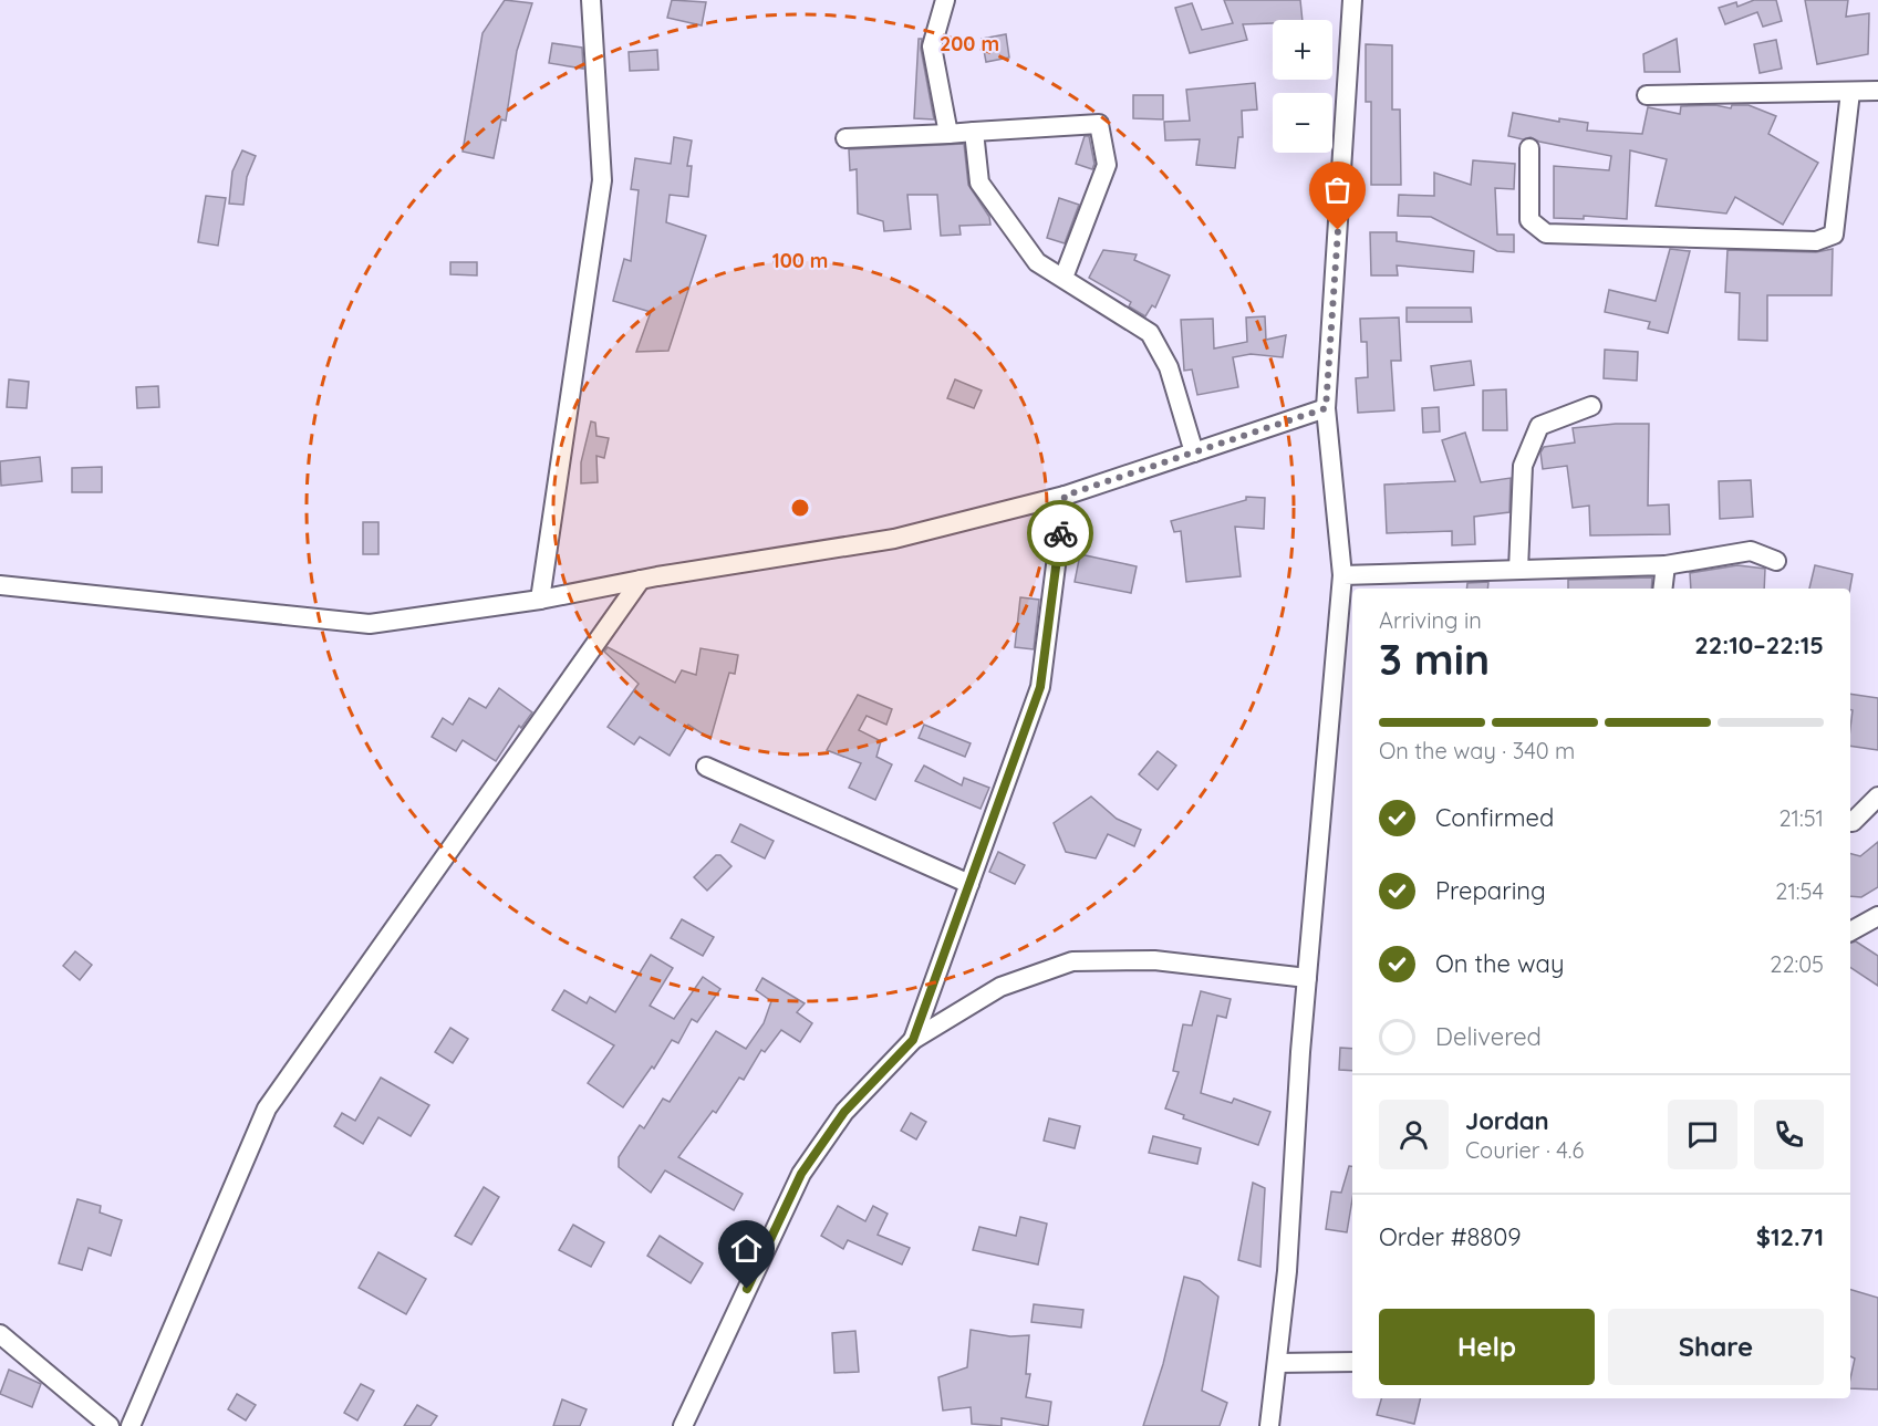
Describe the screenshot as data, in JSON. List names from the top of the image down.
{
  "page": {
    "map_buttons": ["+", "−"],
    "heading": ["3 min", "Arriving in", "22:10–22:15"],
    "panel": [
      "Jordan",
      "Courier · 4.6",
      "Order #8809",
      "$12.71"
    ],
    "bar": "On the way · 340 m",
    "list": [
      ["Confirmed", "21:51"],
      ["Preparing", "21:54"],
      ["On the way", "22:05"],
      "Delivered"
    ],
    "buttons": ["Help", "Share"]
  },
  "rings": ["200 m", "100 m"]
}
